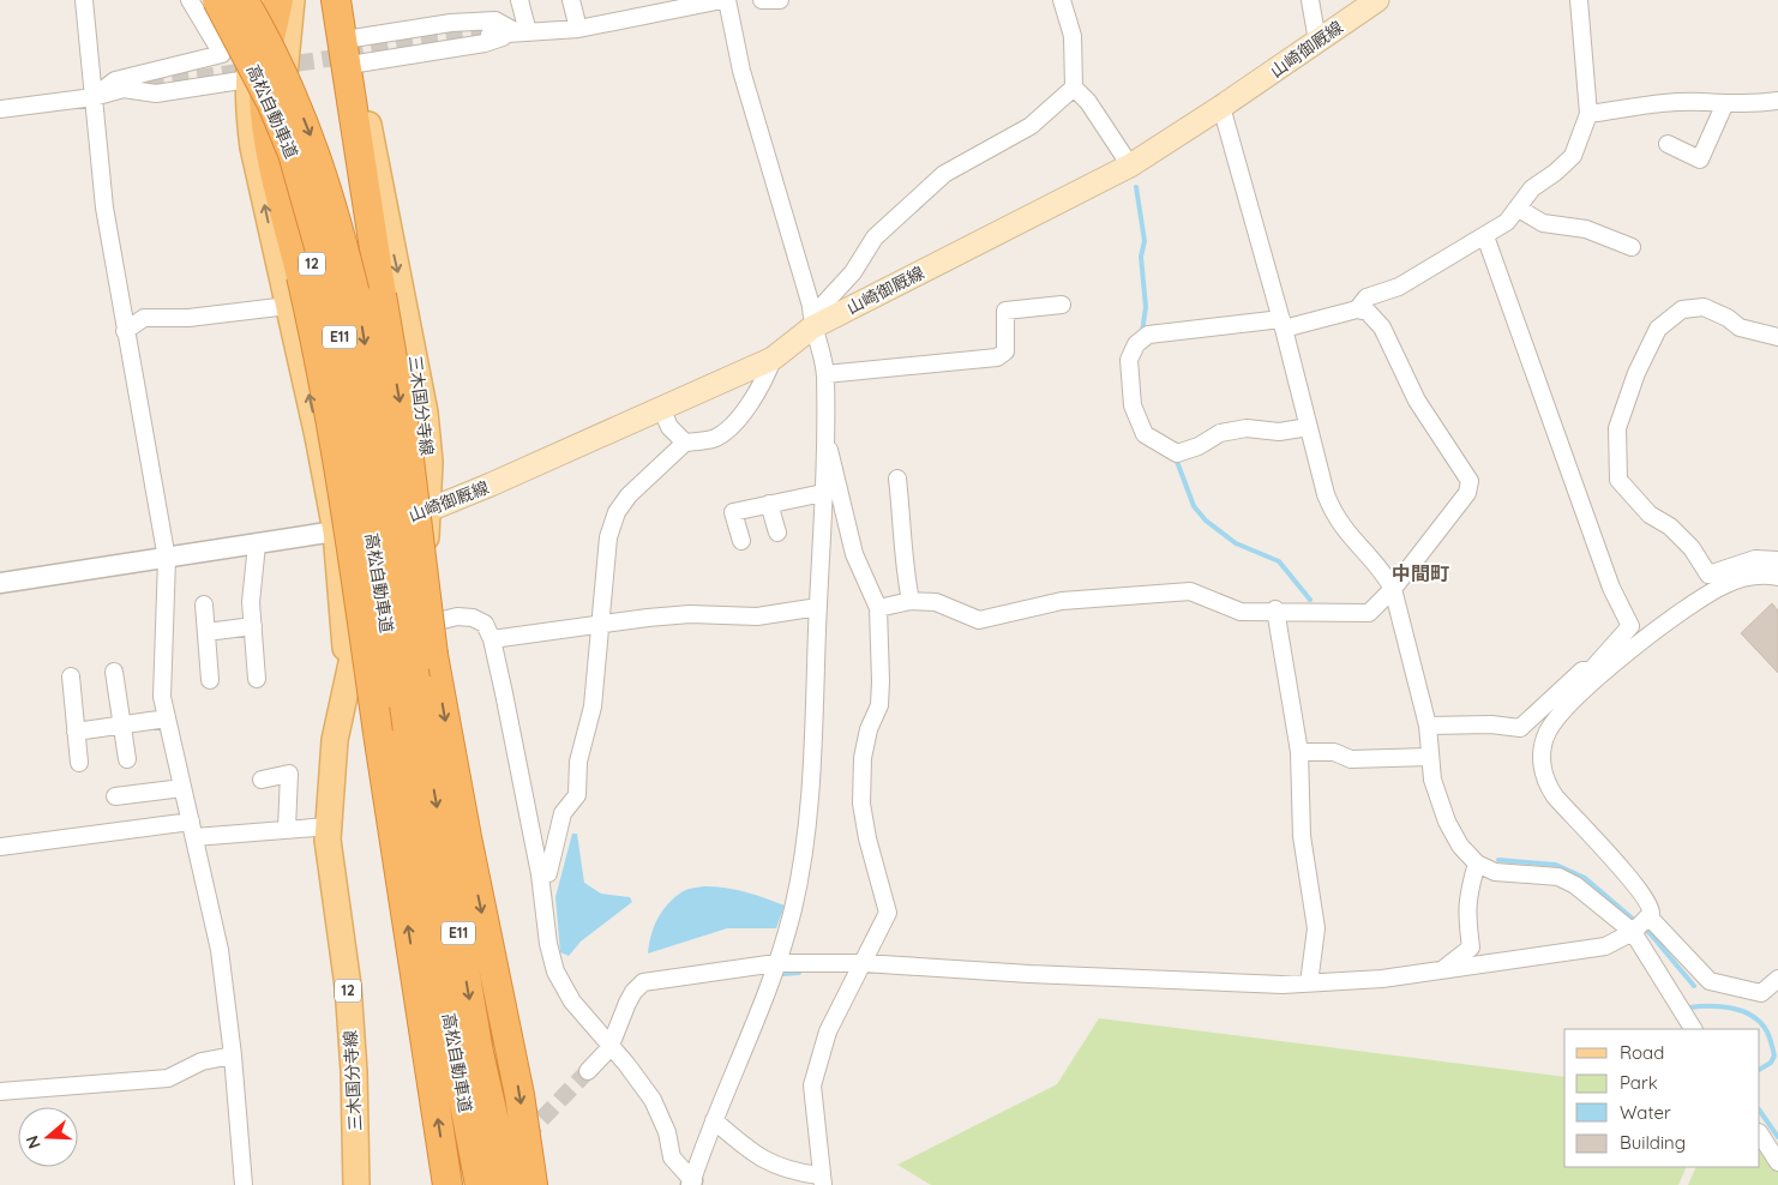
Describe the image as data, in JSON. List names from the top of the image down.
{
  "streets": {
    "highway": ["高松自動車道", "E11"],
    "main road": ["山崎御厩線", "12", "三木国分寺線"]
  },
  "crossings": [
    ["山崎御厩線", "三木国分寺線"]
  ],
  "districts": ["中間町"],
  "legend": [
    "Road",
    "Park",
    "Water",
    "Building"
  ],
  "north": "left"
}
